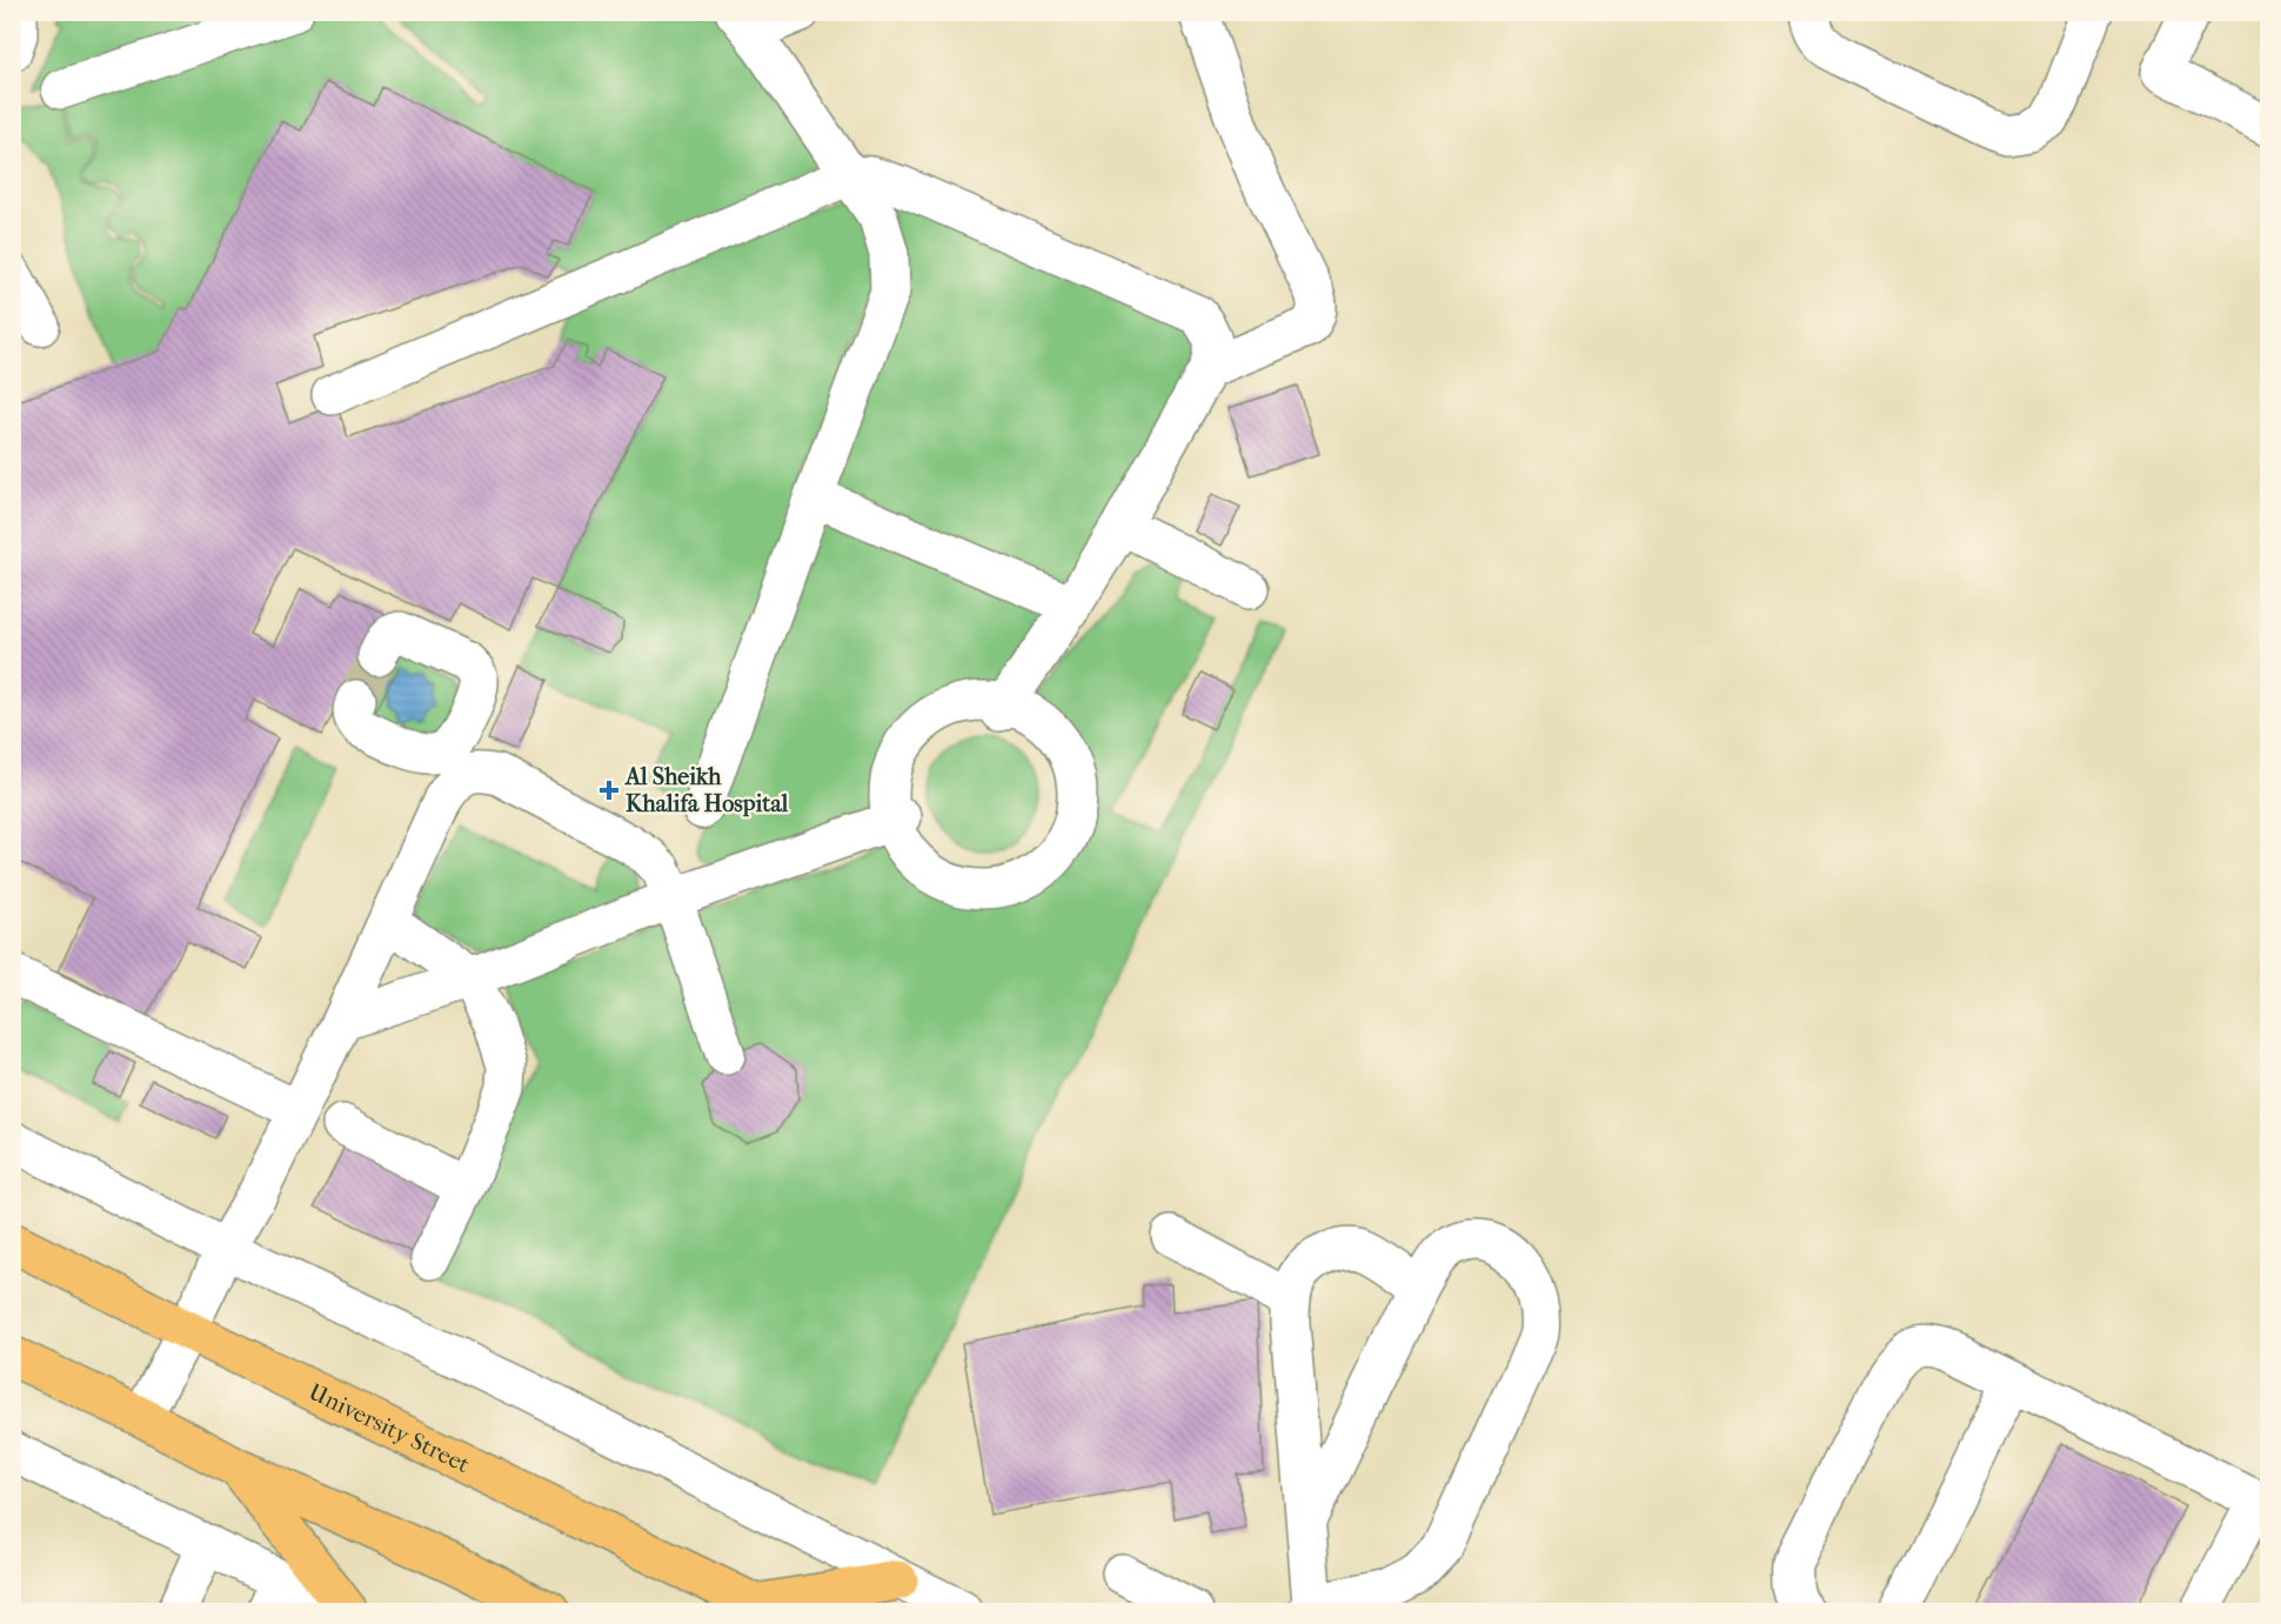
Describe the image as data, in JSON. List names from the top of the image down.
{
  "streets": {
    "main road": ["University Street"]
  },
  "places": {
    "health": ["Al Sheikh Khalifa Hospital"]
  }
}
